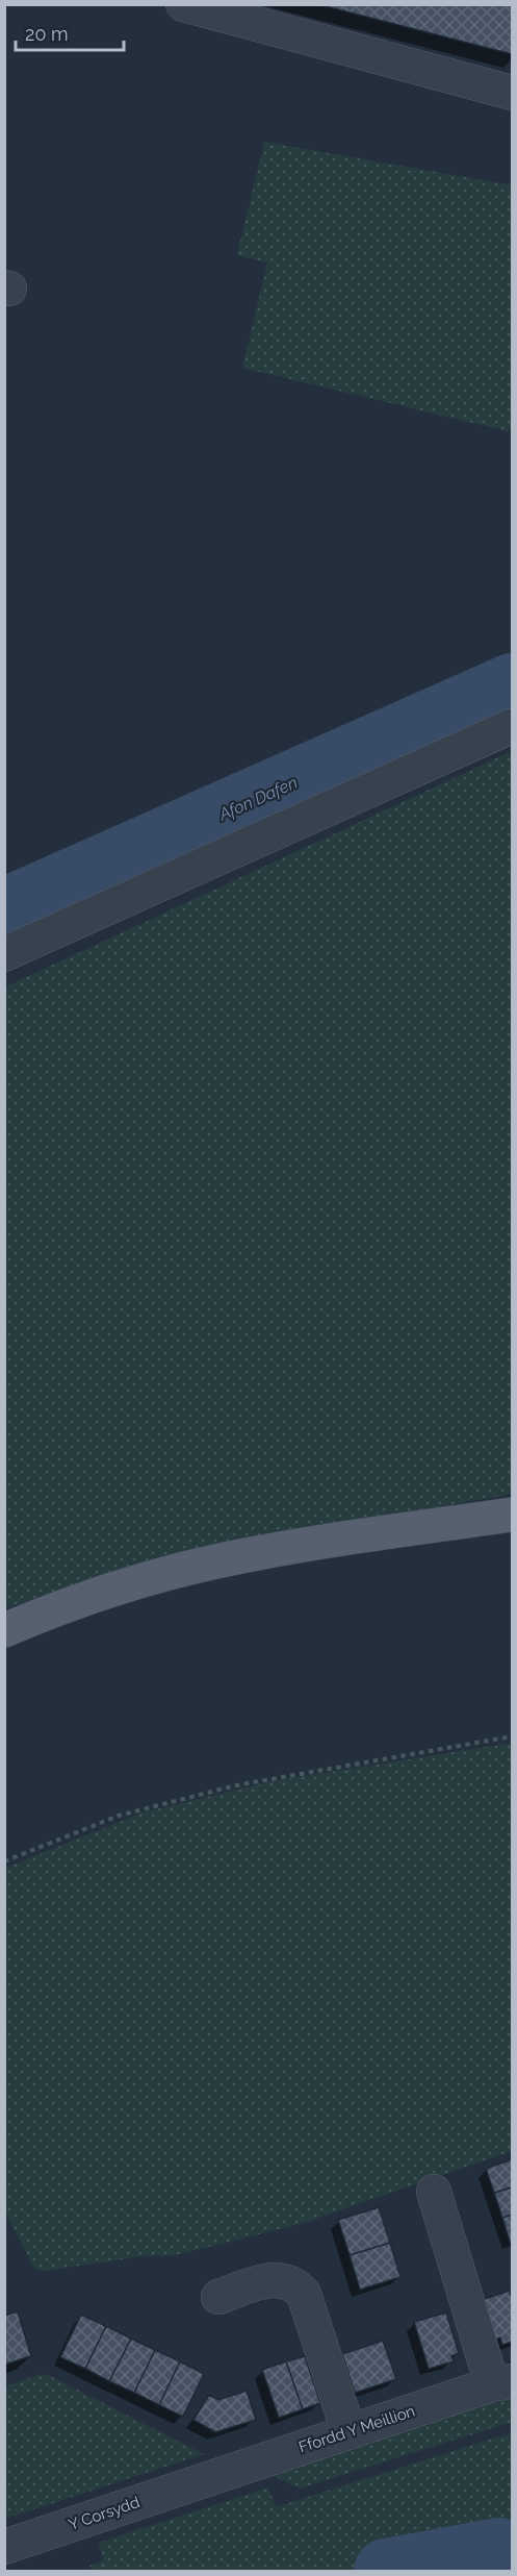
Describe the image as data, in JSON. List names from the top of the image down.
{
  "streets": {
    "street": ["Ffordd Y Meillion", "Y Corsydd"]
  },
  "crossings": [
    ["Ffordd Y Meillion", "Y Corsydd"]
  ],
  "water": ["Afon Dafen"],
  "scale_bar": "20 m"
}
